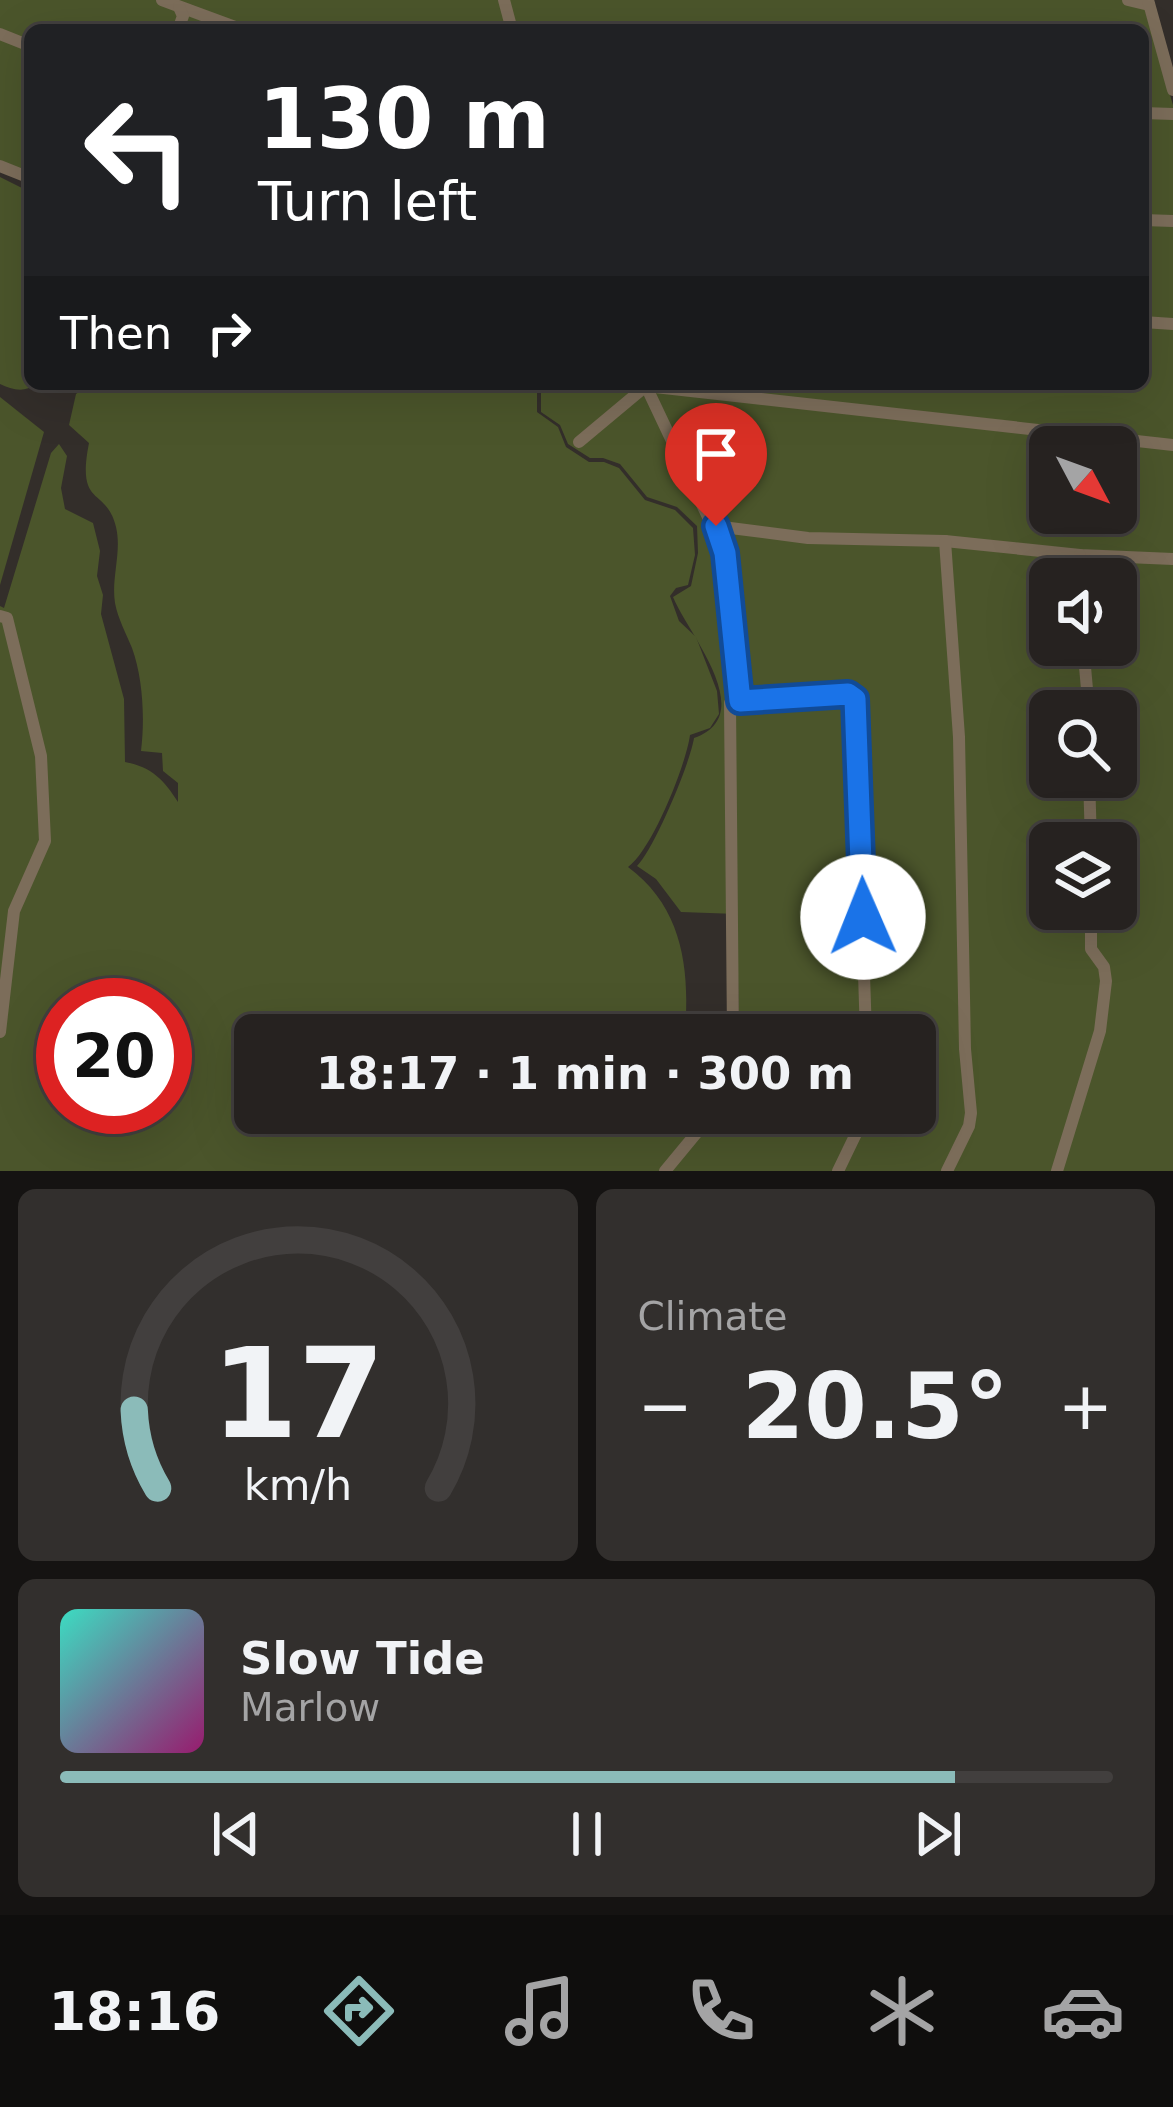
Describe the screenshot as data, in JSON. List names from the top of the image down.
{
  "north": "bottom right",
  "page": {
    "turn": ["130 m", "Turn left"],
    "then": "Then",
    "limit": "20",
    "trip": "18:17 · 1 min · 300 m",
    "tile": "Climate",
    "heat": ["−", "20.5°", "+"],
    "song": ["Slow Tide", "Marlow"],
    "tabs": "18:16",
    "gauge": ["17", "km/h"]
  }
}
